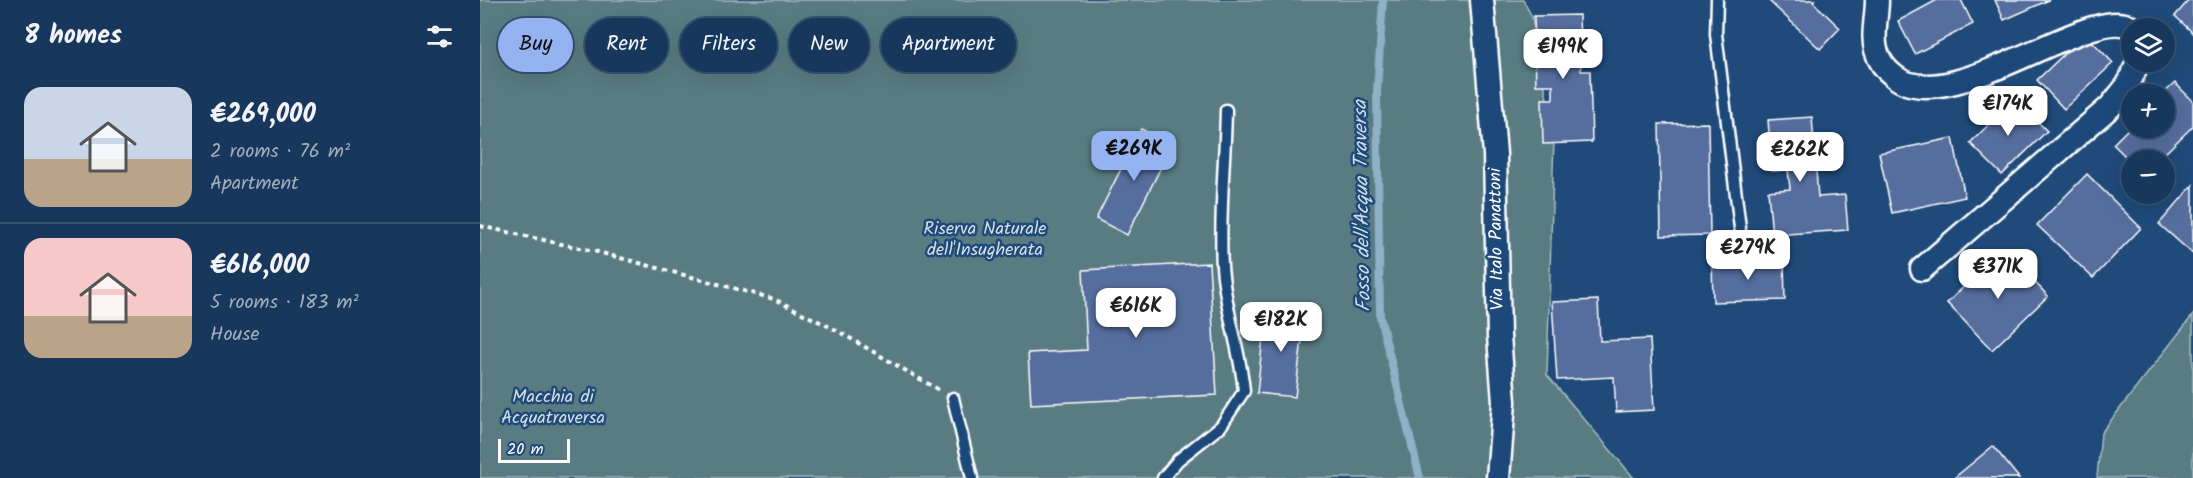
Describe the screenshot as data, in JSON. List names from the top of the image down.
{
  "streets": {
    "street": ["Via Italo Panattoni"]
  },
  "water": ["Fosso dell'Acqua Traversa"],
  "parks": ["Riserva Naturale dell'Insugherata", "Macchia di Acquatraversa"],
  "scale_bar": "20 m",
  "page": {
    "heading": "8 homes",
    "map_buttons": ["+", "−"],
    "chip": [
      "Buy",
      "Rent",
      "Filters",
      "New",
      "Apartment"
    ],
    "price": [
      "€199K",
      "€174K",
      "€269K",
      "€262K",
      "€279K",
      "€371K",
      "€616K",
      "€182K"
    ],
    "list": [
      {
        "name": "€269,000",
        "note": "2 rooms · 76 m² · Apartment"
      },
      {
        "name": "€616,000",
        "note": "5 rooms · 183 m² · House"
      }
    ],
    "scale": "20 m"
  }
}
